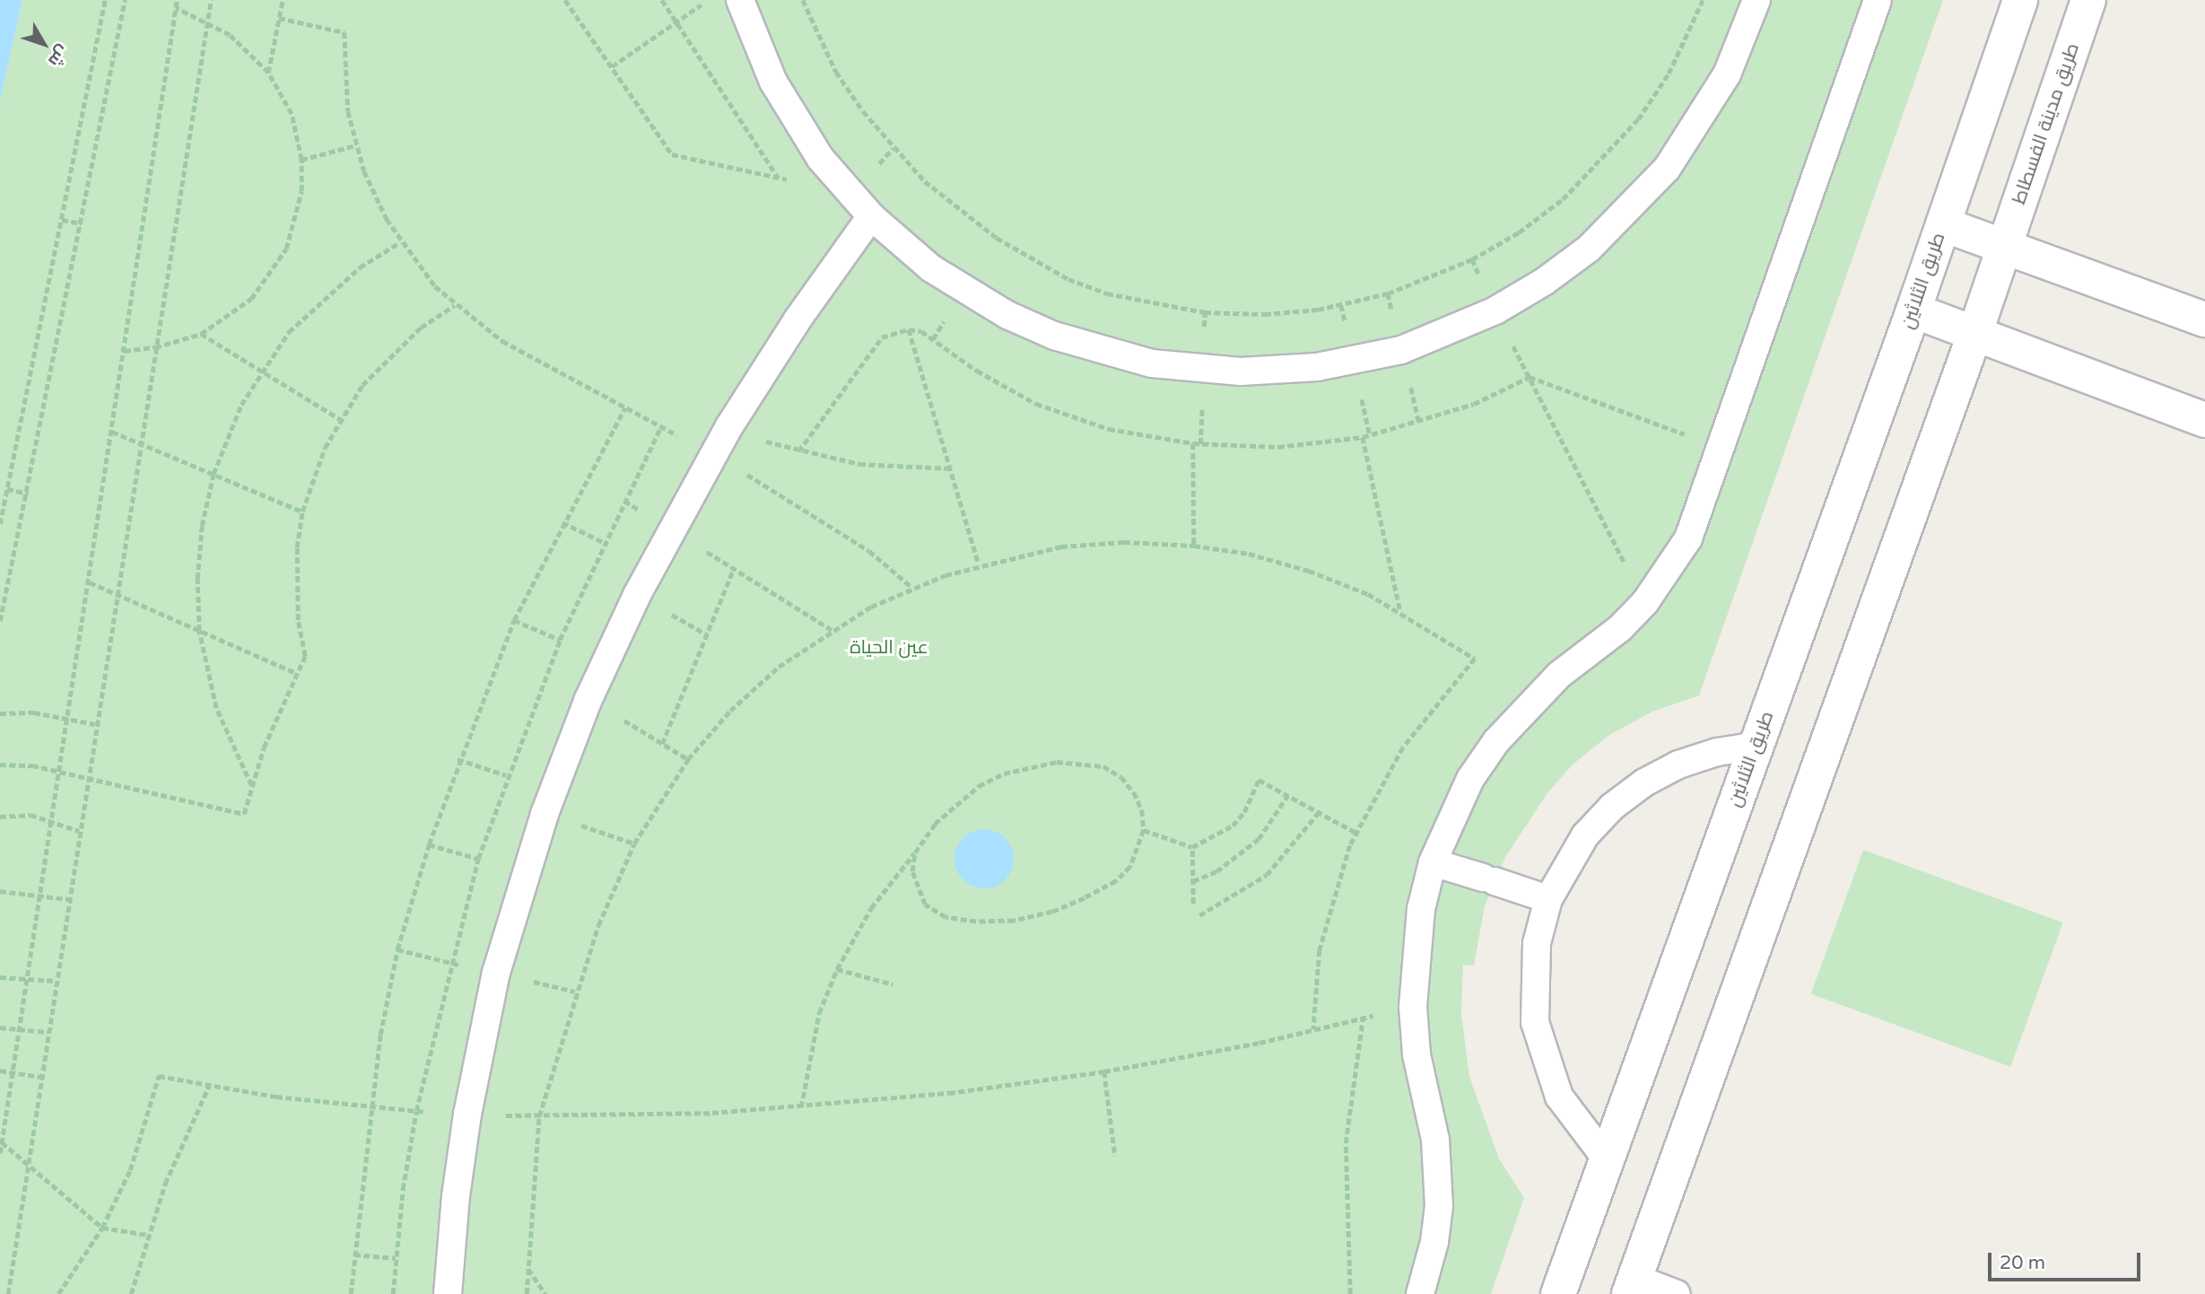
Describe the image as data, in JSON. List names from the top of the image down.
{
  "streets": {
    "street": ["طريق مدينة الفسطاط", "طريق الثلاثين"]
  },
  "parks": ["عين الحياة"],
  "scale_bar": "20 m",
  "north": "bottom right"
}
